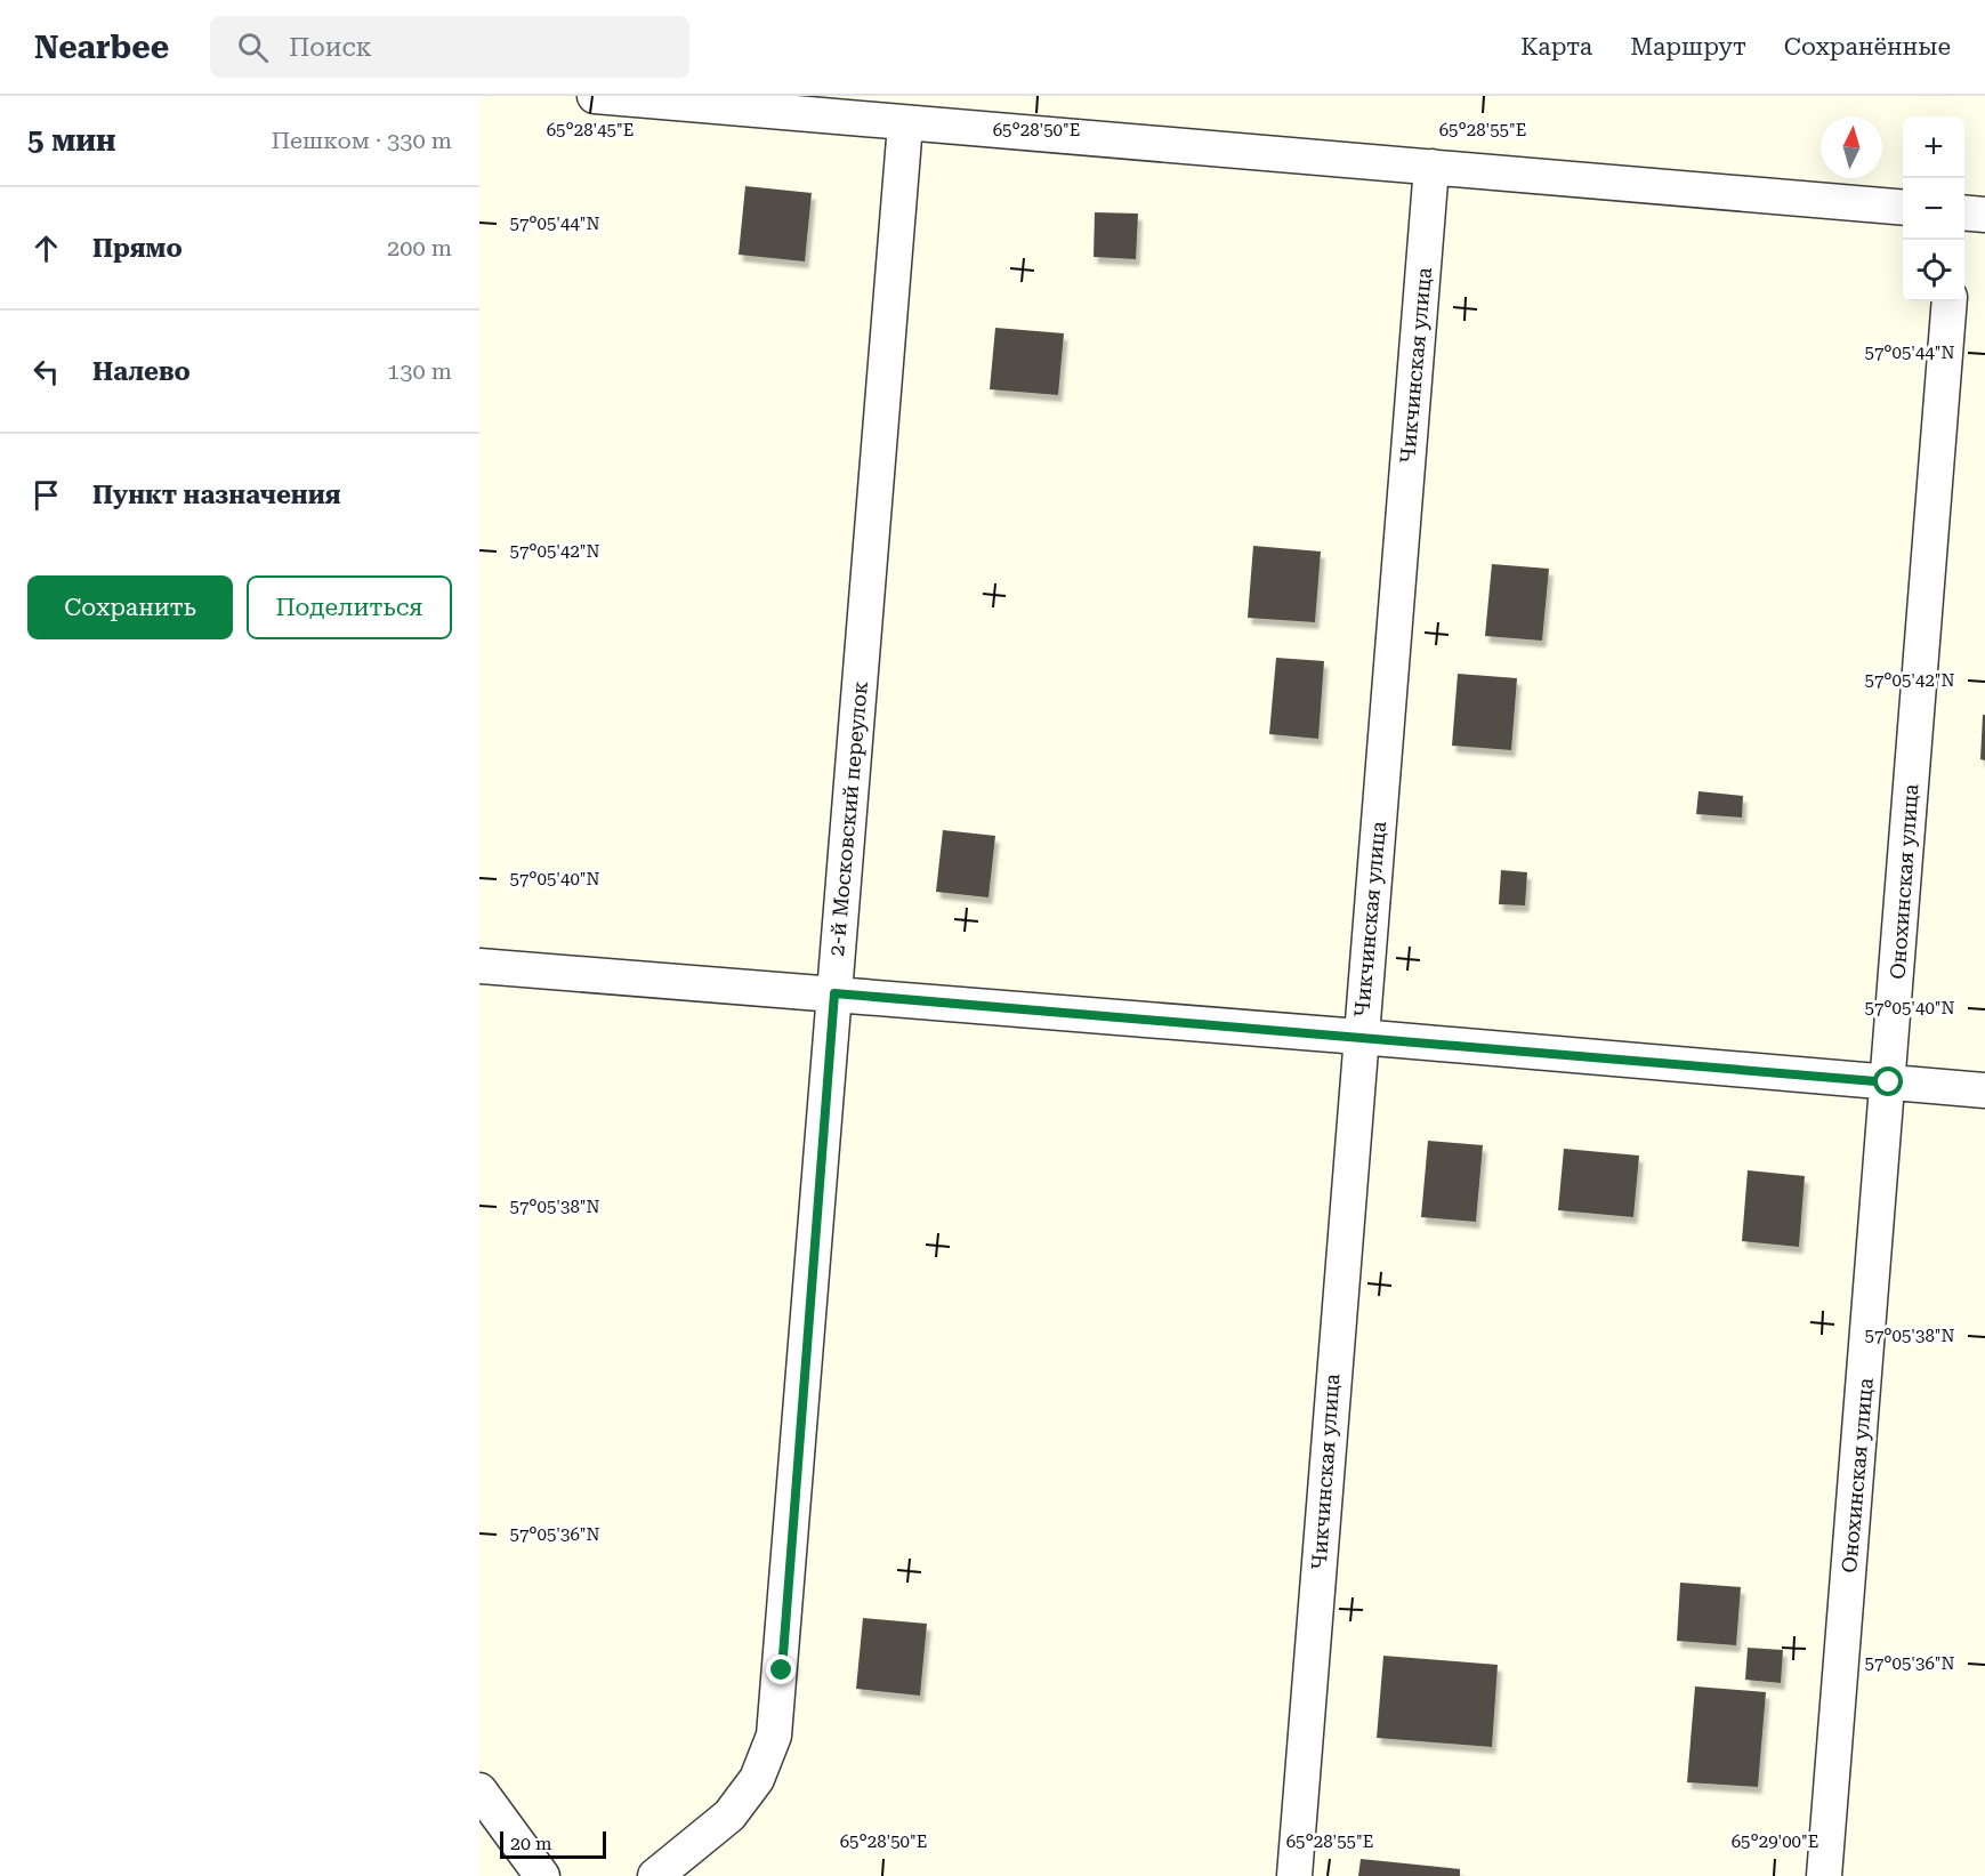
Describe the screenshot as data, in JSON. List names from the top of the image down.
{
  "streets": {
    "street": ["Чикчинская улица", "2-й Московский переулок", "Онохинская улица"]
  },
  "scale_bar": "20 m",
  "north": "top",
  "page": {
    "header": "Nearbee",
    "search": "Поиск",
    "nav": ["Карта", "Маршрут", "Сохранённые"],
    "heading": ["5 мин", "Пешком · 330 m"],
    "map_buttons": ["+", "−"],
    "list": [
      ["Прямо", "200 m"],
      ["Налево", "130 m"],
      "Пункт назначения"
    ],
    "buttons": ["Сохранить", "Поделиться"],
    "scale": "20 m"
  },
  "coordinates": [
    "65°28'45\"E",
    "65°28'50\"E",
    "65°28'55\"E",
    "57°05'44\"N",
    "57°05'42\"N",
    "57°05'40\"N",
    "57°05'38\"N",
    "57°05'36\"N",
    "65°29'00\"E"
  ]
}
